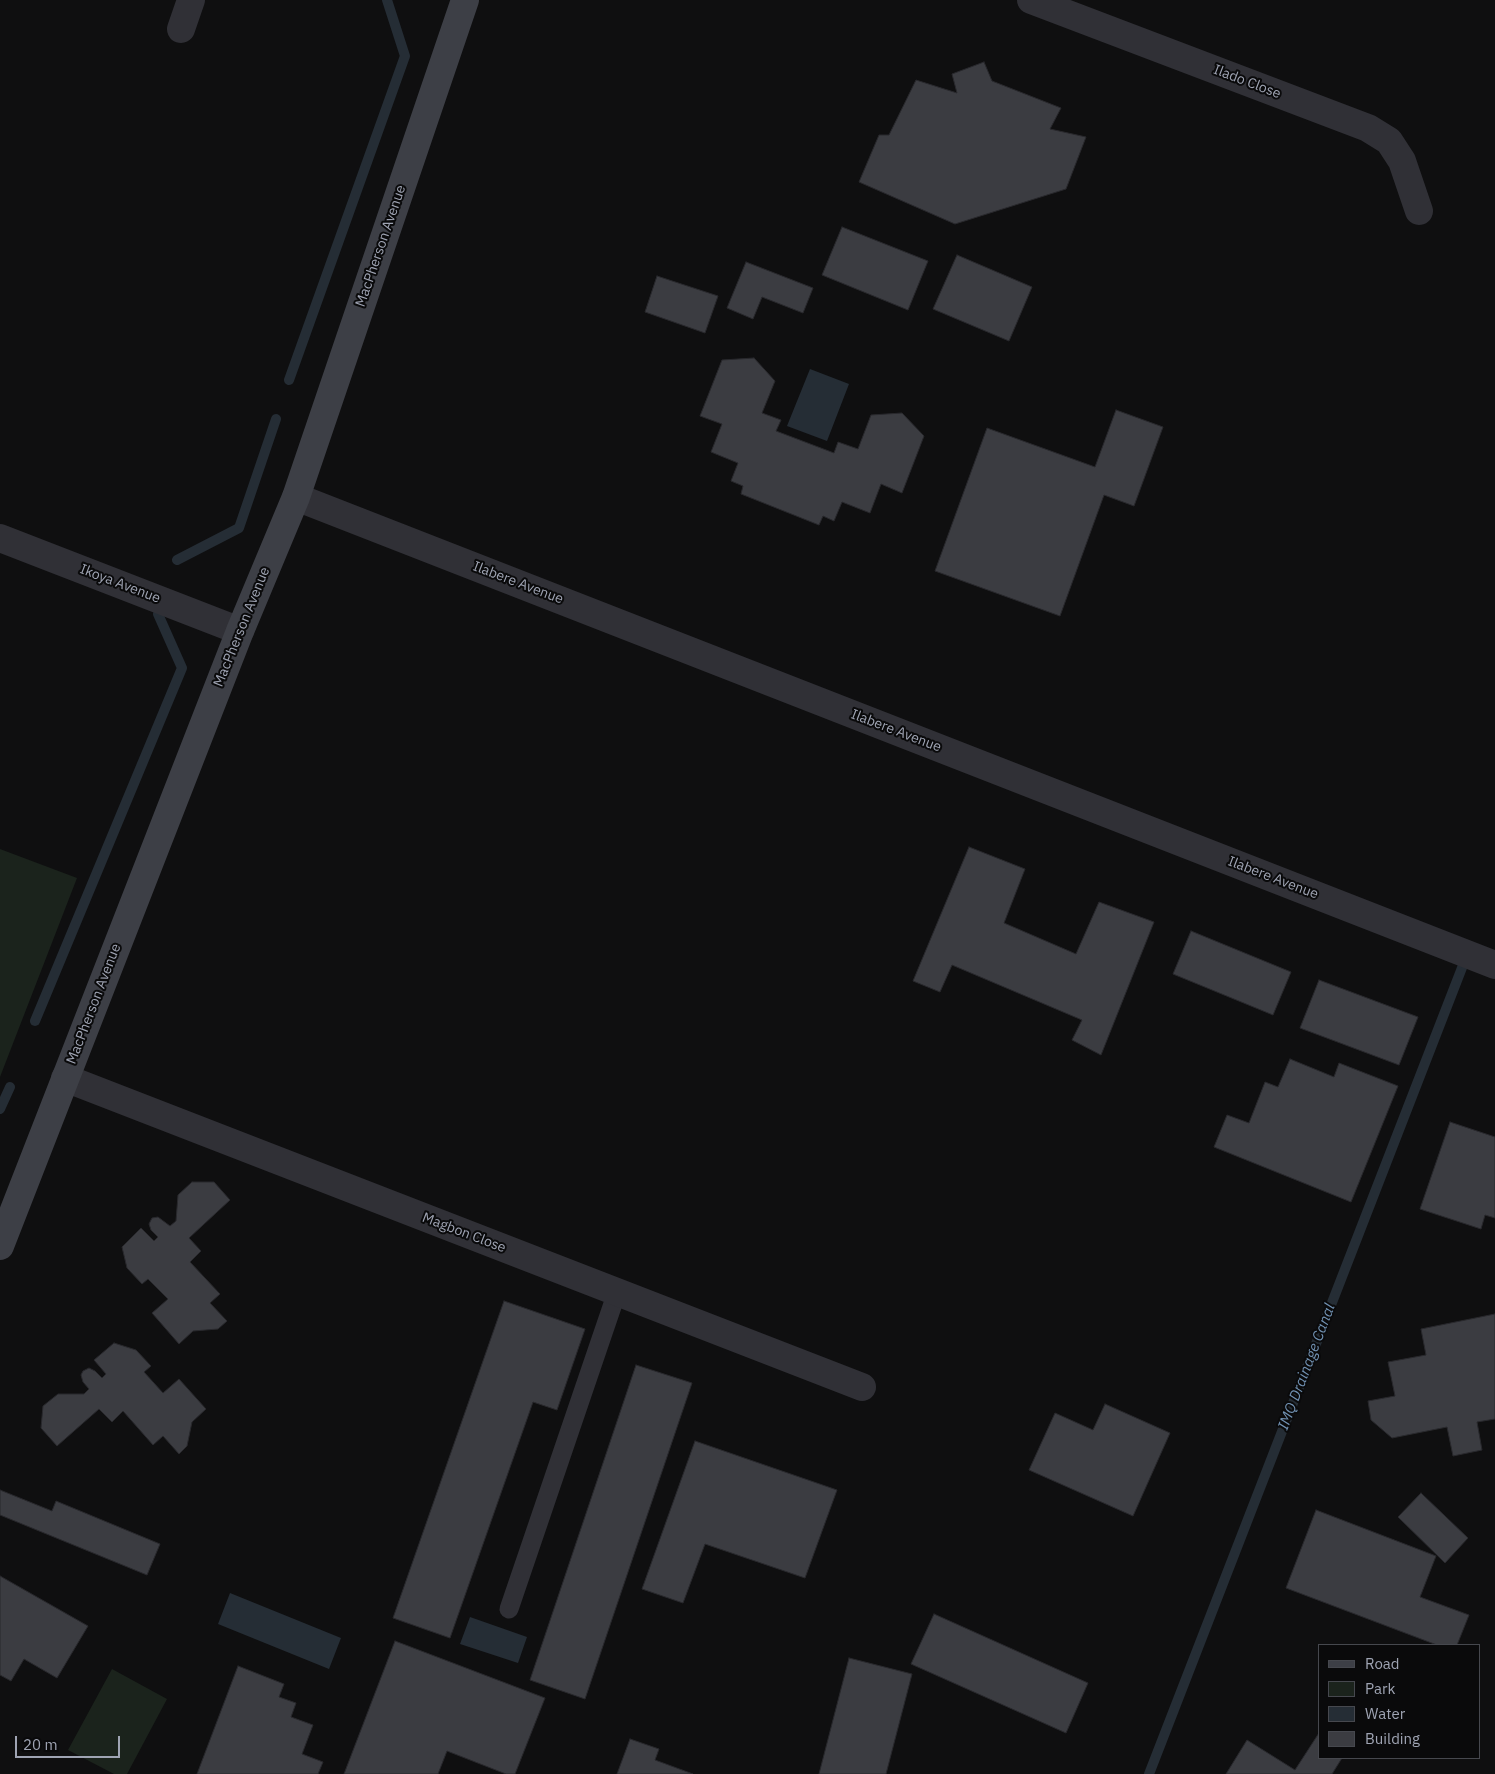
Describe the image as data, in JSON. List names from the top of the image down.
{
  "streets": {
    "street": [
      "Ilado Close",
      "MacPherson Avenue",
      "Ilabere Avenue",
      "Ikoya Avenue",
      "Magbon Close"
    ]
  },
  "crossings": [
    ["MacPherson Avenue", "Ilabere Avenue"],
    ["MacPherson Avenue", "Ikoya Avenue"],
    ["MacPherson Avenue", "Magbon Close"]
  ],
  "water": ["IMQ Drainage Canal"],
  "legend": [
    "Road",
    "Park",
    "Water",
    "Building"
  ],
  "scale_bar": "20 m"
}
